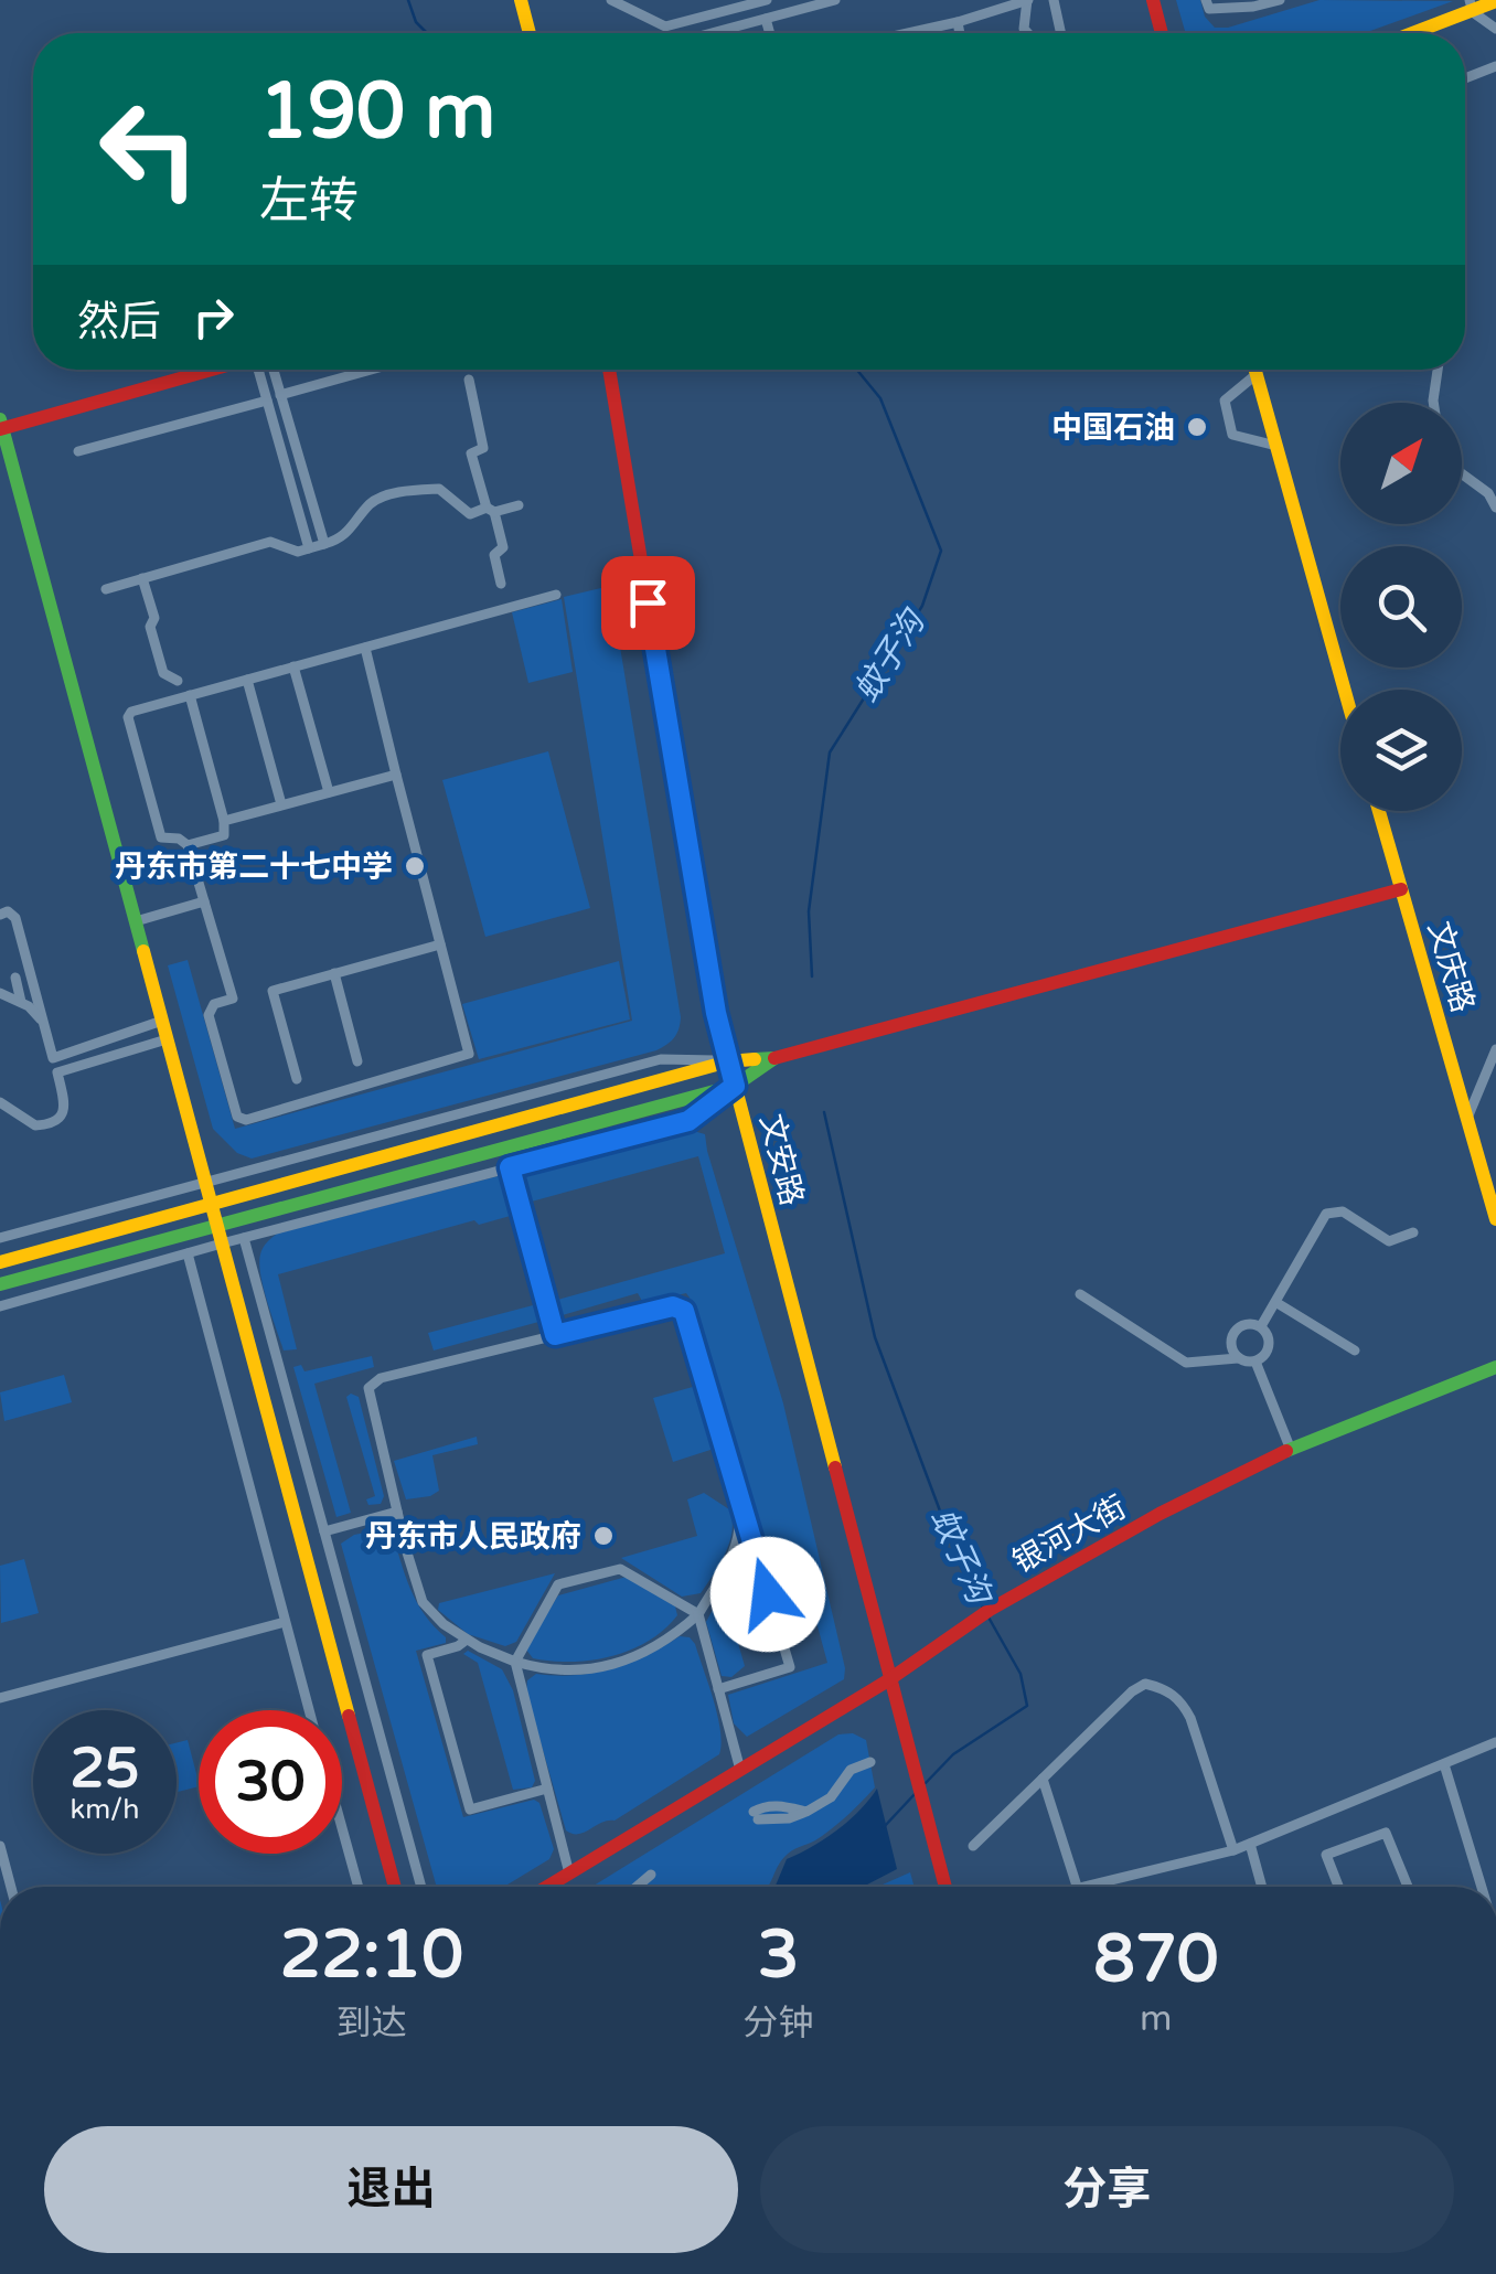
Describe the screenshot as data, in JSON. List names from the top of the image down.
{
  "streets": {
    "main road": ["文庆路", "文安路", "银河大街"]
  },
  "crossings": [
    ["文安路", "银河大街"]
  ],
  "water": ["蚊子沟"],
  "places": ["中国石油", "丹东市第二十七中学", "丹东市人民政府"],
  "north": "top right",
  "page": {
    "turn": ["190 m", "左转"],
    "then": "然后",
    "speed": "25 km/h",
    "limit": "30",
    "eta": [
      "22:10",
      "到达",
      "3",
      "分钟",
      "870",
      "m"
    ],
    "buttons": ["退出", "分享"]
  }
}
